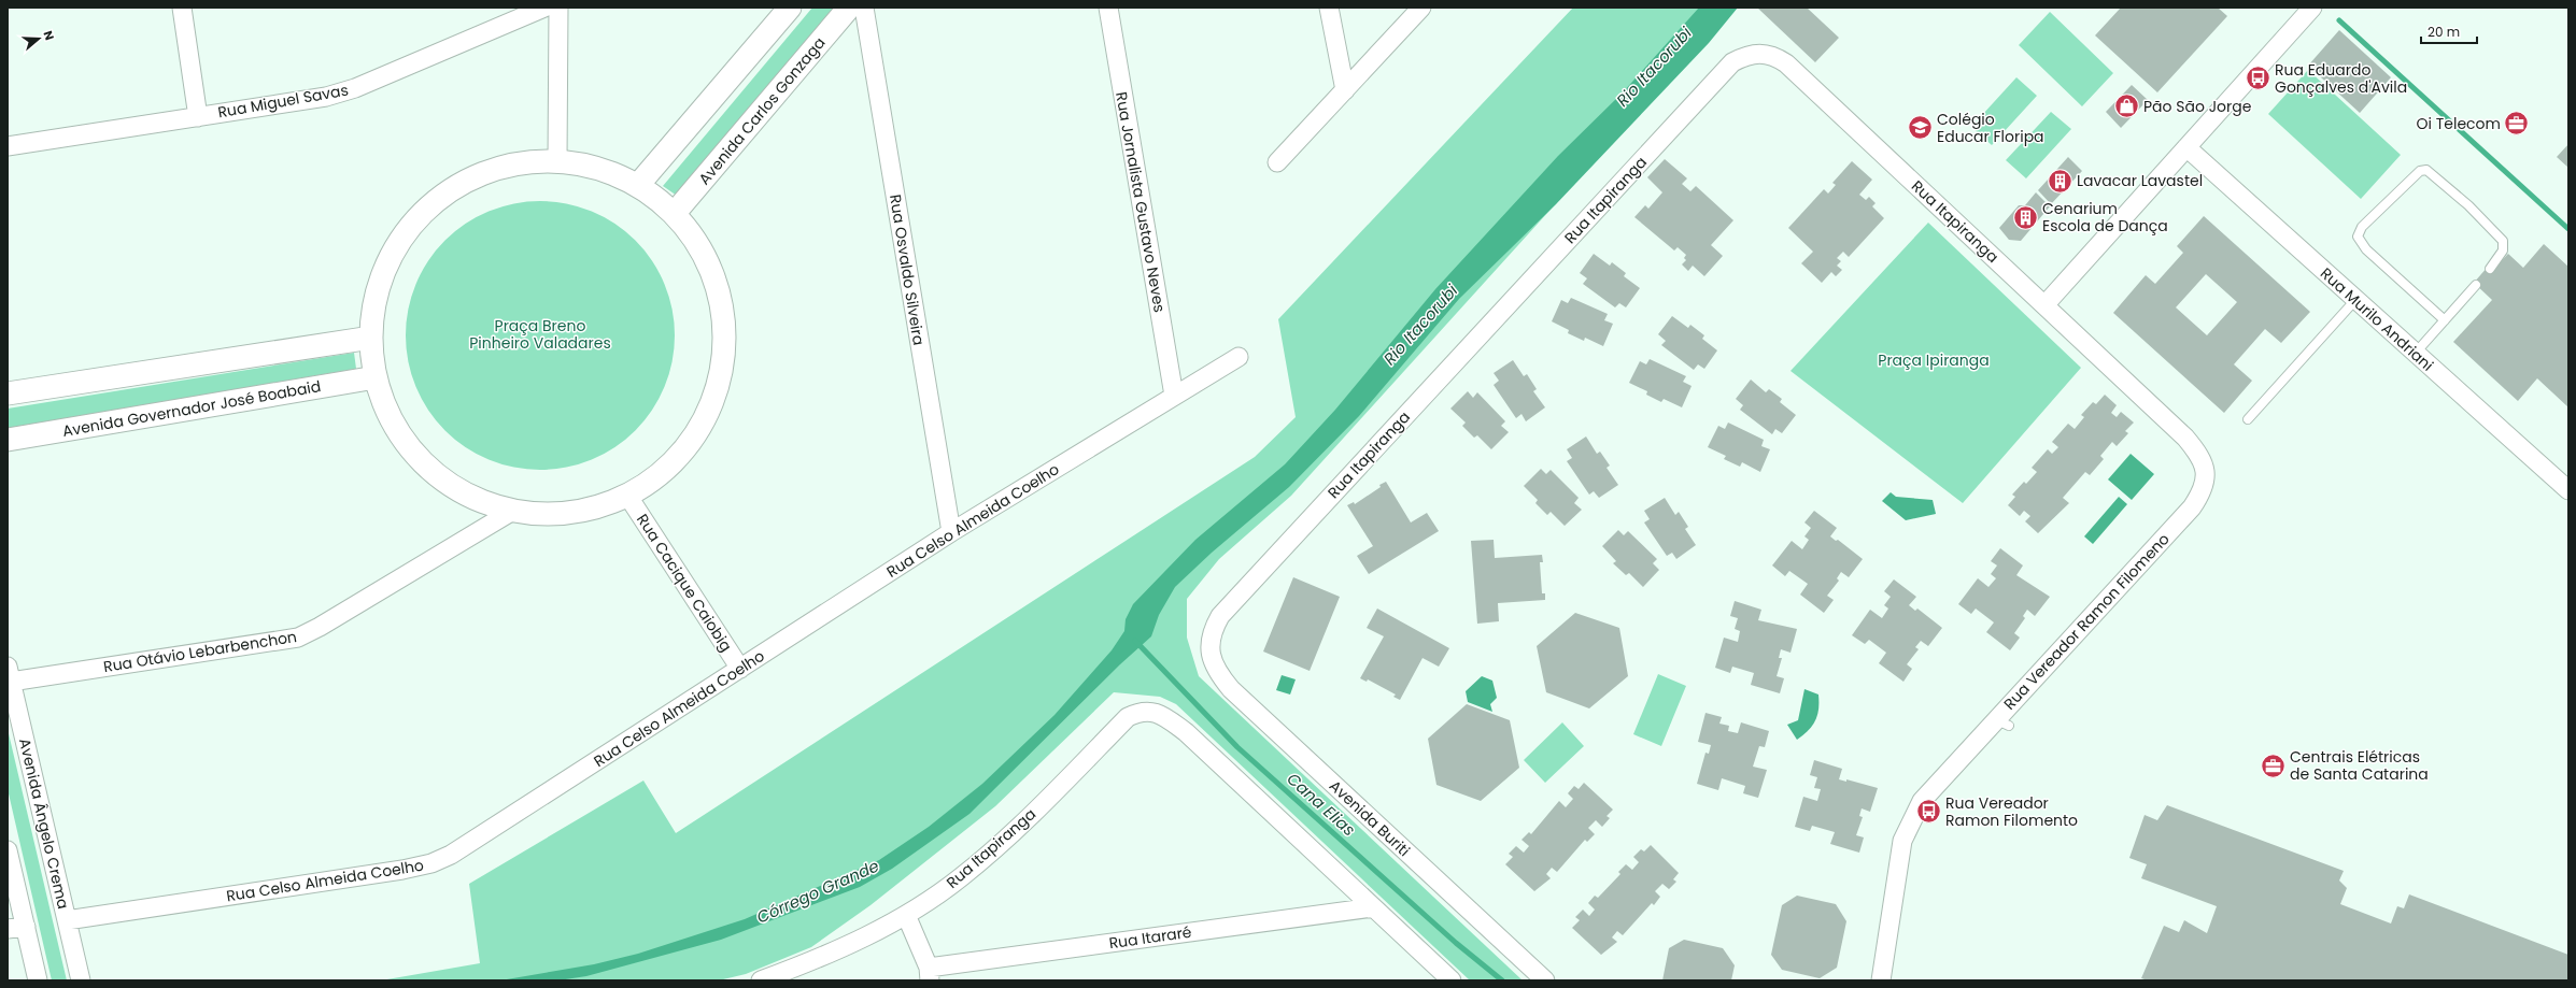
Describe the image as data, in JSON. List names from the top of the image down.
{
  "streets": {
    "street": [
      "Rua Miguel Savas",
      "Avenida Carlos Gonzaga",
      "Rua Itapiranga",
      "Rua Jornalista Gustavo Neves",
      "Rua Osvaldo Silveira",
      "Rua Murilo Andriani",
      "Avenida Governador José Boabaid",
      "Rua Celso Almeida Coelho",
      "Rua Cacique Caiobig",
      "Rua Vereador Ramon Filomeno",
      "Rua Otávio Lebarbenchon",
      "Avenida Buriti",
      "Avenida Ângelo Crema",
      "Rua Itararé"
    ]
  },
  "crossings": [
    ["Rua Itapiranga", "Rua Vereador Ramon Filomeno"],
    ["Rua Itapiranga", "Avenida Buriti"],
    ["Rua Itapiranga", "Rua Itararé"],
    ["Rua Jornalista Gustavo Neves", "Rua Celso Almeida Coelho"],
    ["Rua Osvaldo Silveira", "Rua Celso Almeida Coelho"],
    ["Rua Celso Almeida Coelho", "Rua Cacique Caiobig"],
    ["Rua Celso Almeida Coelho", "Avenida Ângelo Crema"],
    ["Rua Otávio Lebarbenchon", "Avenida Ângelo Crema"]
  ],
  "water": ["Rio Itacorubi", "Cana Elias", "Córrego Grande"],
  "parks": ["Praça Breno Pinheiro Valadares", "Praça Ipiranga"],
  "places": {
    "bus stop": ["Rua Eduardo Gonçalves d'Avila", "Rua Vereador Ramon Filomento"],
    "shop": ["Pão São Jorge"],
    "office": ["Oi Telecom", "Centrais Elétricas de Santa Catarina"],
    "school or university": ["Colégio Educar Floripa"],
    "building": ["Lavacar Lavastel", "Cenarium Escola de Dança"]
  },
  "scale_bar": "20 m",
  "north": "right"
}
